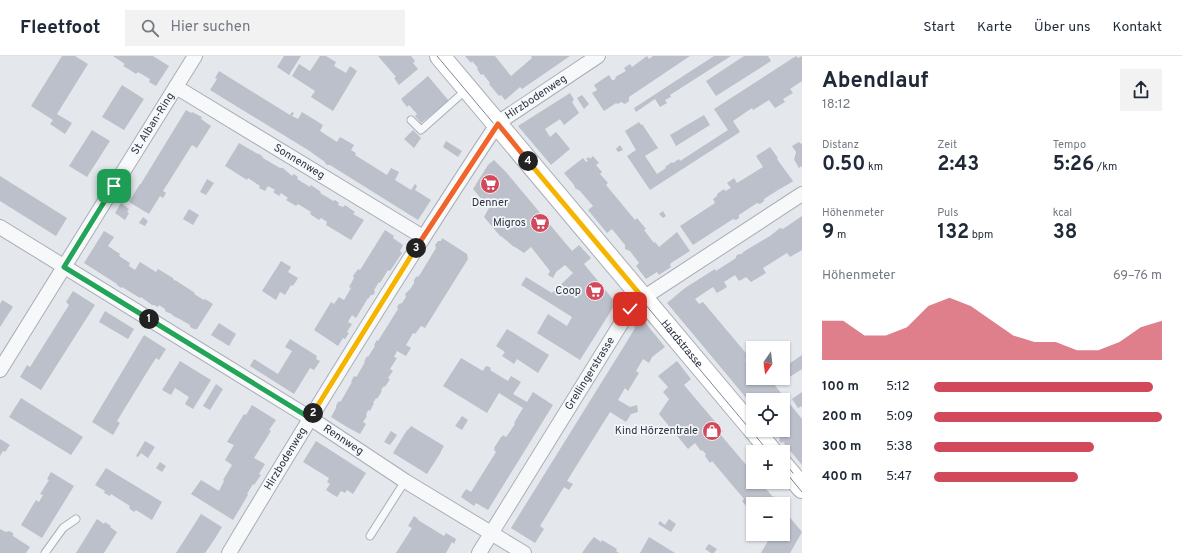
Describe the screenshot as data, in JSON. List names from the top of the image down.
{
  "streets": {
    "street": [
      "Hirzbodenweg",
      "St. Alban-Ring",
      "Sonnenweg",
      "Hardstrasse",
      "Grellingerstrasse",
      "Rennweg"
    ]
  },
  "crossings": [
    ["Hirzbodenweg", "Sonnenweg"],
    ["Hirzbodenweg", "Hardstrasse"],
    ["Hirzbodenweg", "Rennweg"],
    ["St. Alban-Ring", "Sonnenweg"],
    ["St. Alban-Ring", "Rennweg"],
    ["Hardstrasse", "Grellingerstrasse"],
    ["Grellingerstrasse", "Rennweg"]
  ],
  "places": {
    "supermarket": ["Denner", "Migros", "Coop"],
    "shop": ["Kind Hörzentrale"]
  },
  "north": "bottom",
  "page": {
    "header": "Fleetfoot",
    "search": "Hier suchen",
    "nav": [
      "Start",
      "Karte",
      "Über uns",
      "Kontakt"
    ],
    "heading": ["Abendlauf", "18:12"],
    "stats": [
      ["Distanz", "0.50 km"],
      ["Zeit", "2:43"],
      ["Tempo", "5:26 /km"],
      ["Höhenmeter", "9 m"],
      ["Puls", "132 bpm"],
      ["kcal", "38"]
    ],
    "pins": [
      "4",
      "3",
      "1",
      "2"
    ],
    "chart": ["Höhenmeter", "69–76 m"],
    "map_buttons": ["+", "−"],
    "list": [
      {
        "name": "100 m",
        "note": "5:12"
      },
      {
        "name": "200 m",
        "note": "5:09"
      },
      {
        "name": "300 m",
        "note": "5:38"
      },
      {
        "name": "400 m",
        "note": "5:47"
      }
    ]
  }
}
